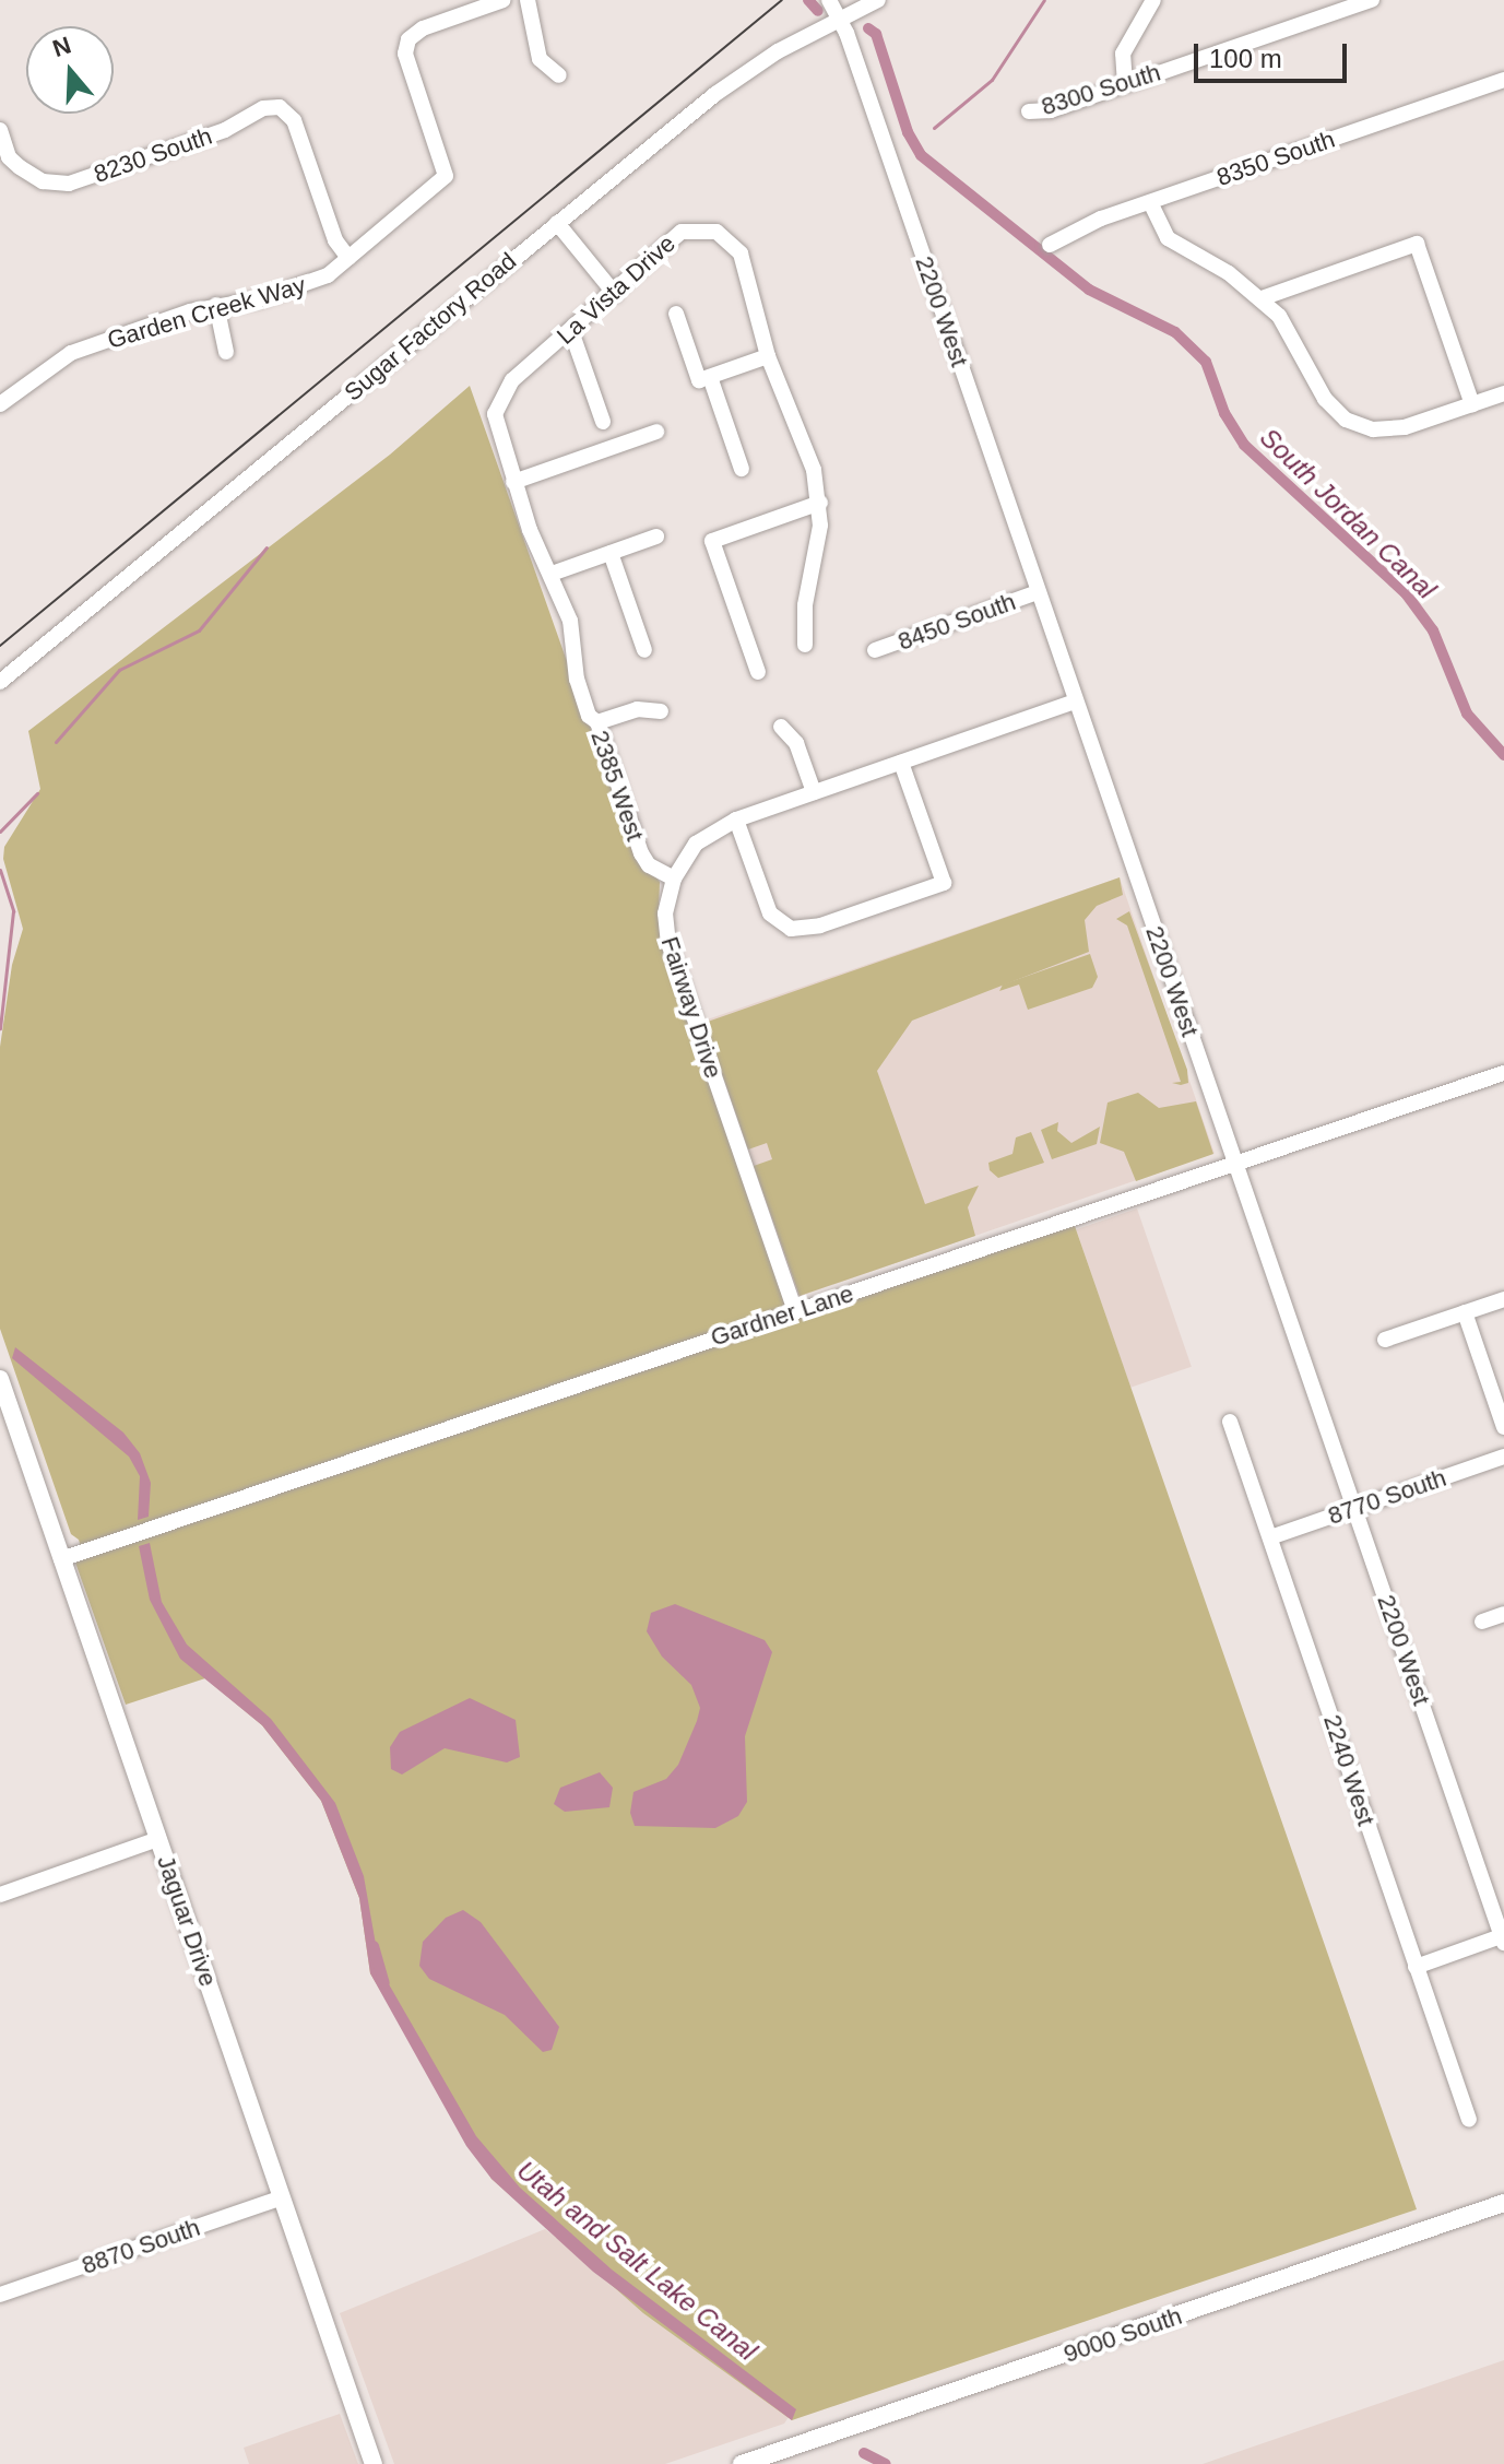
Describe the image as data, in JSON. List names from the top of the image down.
{
  "streets": {
    "main road": ["Jaguar Drive", "9000 South"],
    "street": [
      "8300 South",
      "8230 South",
      "8350 South",
      "La Vista Drive",
      "2200 West",
      "Garden Creek Way",
      "Sugar Factory Road",
      "8450 South",
      "2385 West",
      "Fairway Drive",
      "Gardner Lane",
      "8770 South",
      "2240 West",
      "8870 South"
    ]
  },
  "crossings": [
    ["8230 South", "Garden Creek Way"],
    ["La Vista Drive", "2385 West"],
    ["2200 West", "Sugar Factory Road"],
    ["2200 West", "8450 South"],
    ["2200 West", "Fairway Drive"],
    ["2200 West", "Gardner Lane"],
    ["2200 West", "8770 South"],
    ["2385 West", "Fairway Drive"],
    ["Fairway Drive", "Gardner Lane"],
    ["Gardner Lane", "Jaguar Drive"],
    ["8770 South", "2240 West"],
    ["Jaguar Drive", "8870 South"]
  ],
  "water": ["South Jordan Canal", "Utah and Salt Lake Canal"],
  "scale_bar": "100 m",
  "north": "top"
}
